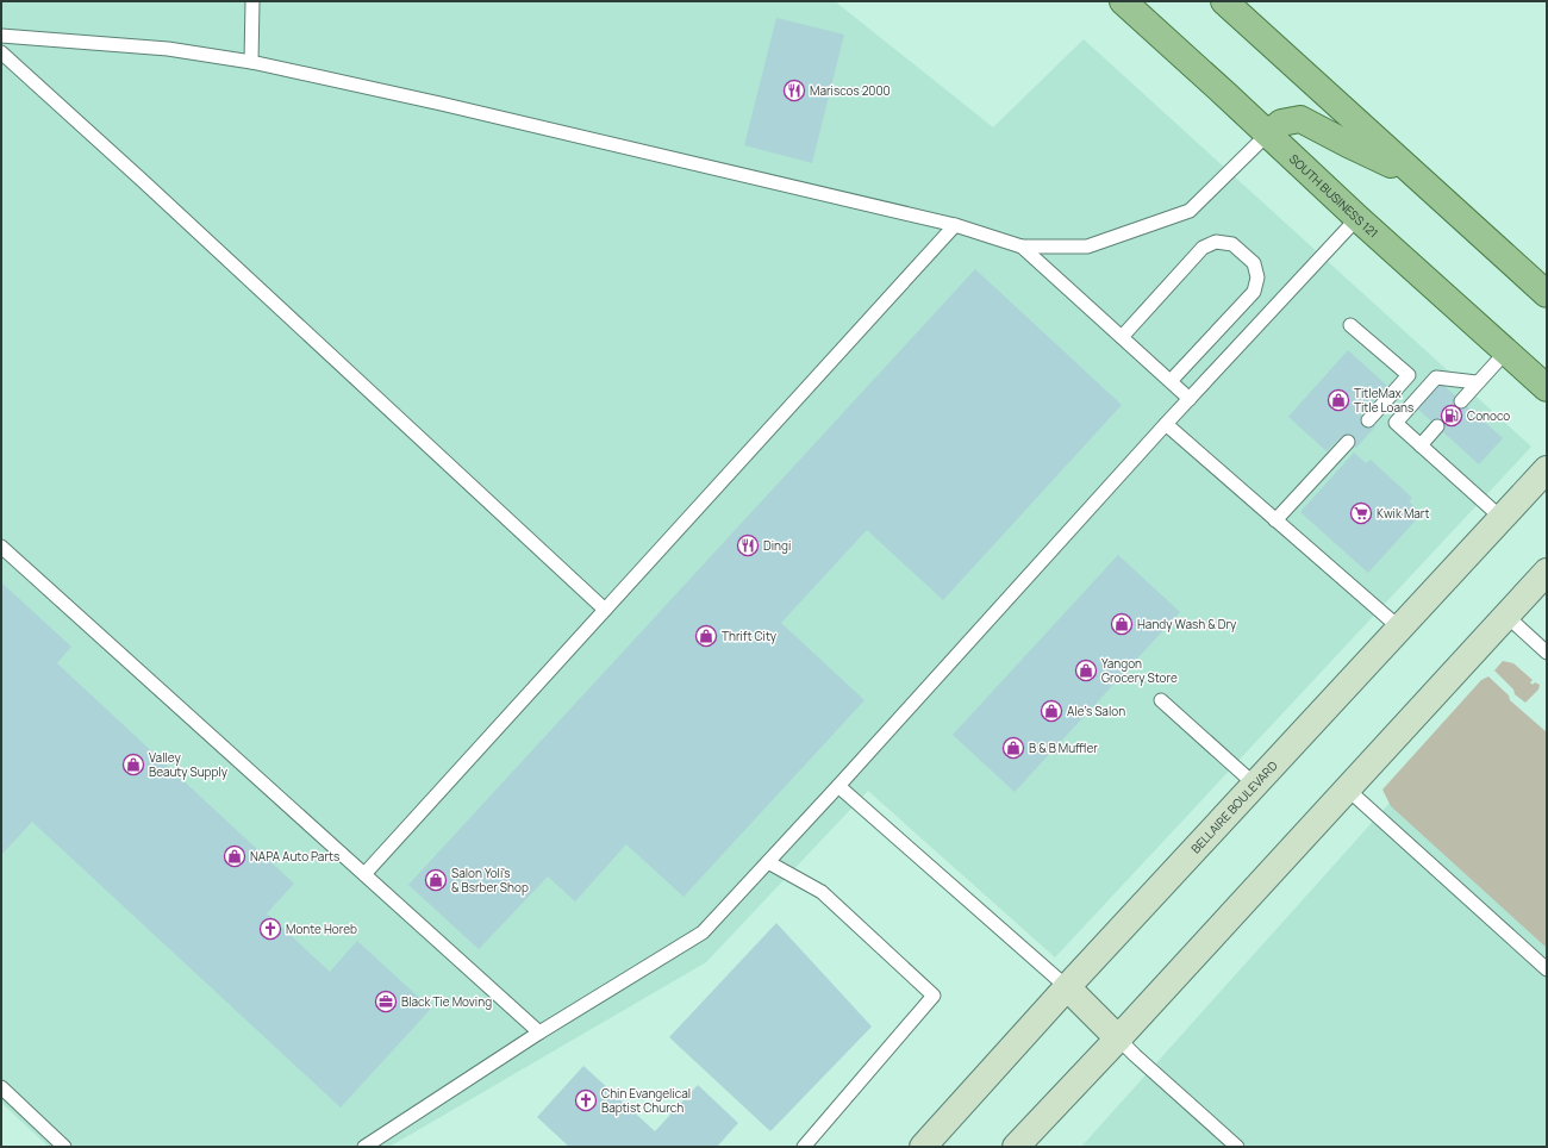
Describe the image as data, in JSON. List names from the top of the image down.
{
  "streets": {
    "main road": ["SOUTH BUSINESS 121", "BELLAIRE BOULEVARD"]
  },
  "places": {
    "restaurant": ["Mariscos 2000", "Dingi"],
    "shop": [
      "TitleMax Title Loans",
      "Handy Wash & Dry",
      "Thrift City",
      "Yangon Grocery Store",
      "Ale's Salon",
      "B & B Muffler",
      "Valley Beauty Supply",
      "NAPA Auto Parts",
      "Salon Yoli's & Bsrber Shop"
    ],
    "fuel station": ["Conoco"],
    "supermarket": ["Kwik Mart"],
    "church": ["Monte Horeb", "Chin Evangelical Baptist Church"],
    "office": ["Black Tie Moving"]
  }
}
